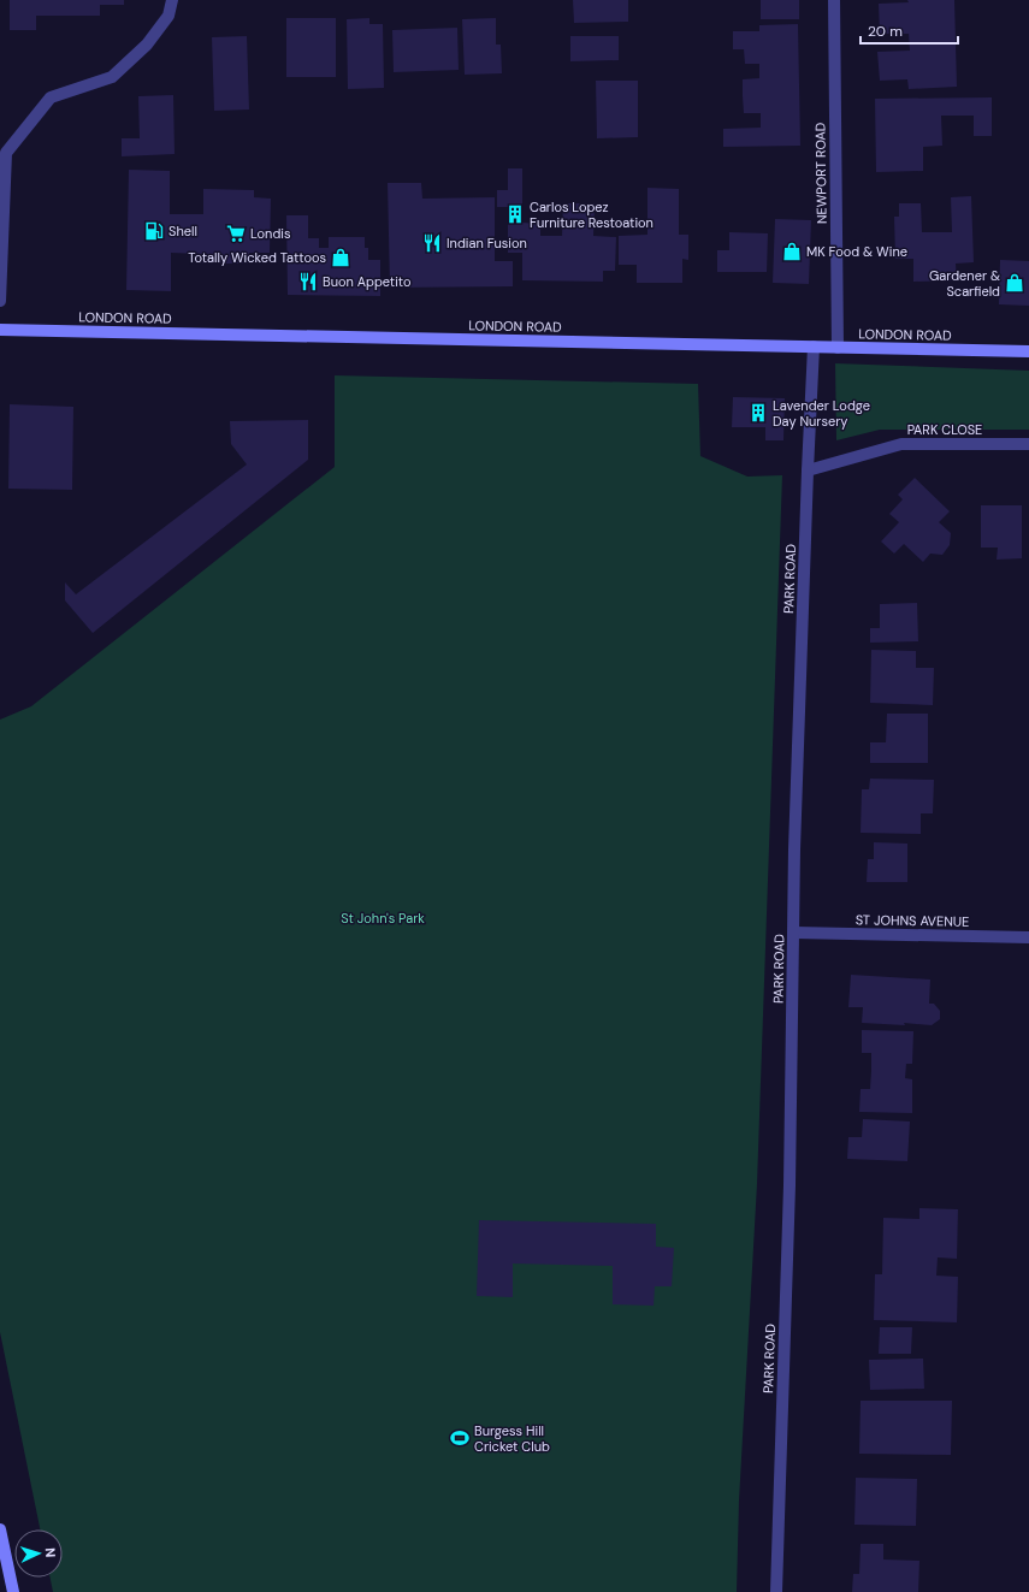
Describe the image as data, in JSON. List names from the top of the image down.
{
  "streets": {
    "main road": ["LONDON ROAD"],
    "street": [
      "NEWPORT ROAD",
      "PARK CLOSE",
      "PARK ROAD",
      "ST JOHNS AVENUE"
    ]
  },
  "crossings": [
    ["NEWPORT ROAD", "LONDON ROAD"],
    ["LONDON ROAD", "PARK ROAD"],
    ["PARK CLOSE", "PARK ROAD"],
    ["PARK ROAD", "ST JOHNS AVENUE"]
  ],
  "parks": ["St John's Park"],
  "places": {
    "building": ["Carlos Lopez Furniture Restoation", "Lavender Lodge Day Nursery"],
    "fuel station": ["Shell"],
    "supermarket": ["Londis"],
    "restaurant": ["Indian Fusion", "Buon Appetito"],
    "shop": ["MK Food & Wine", "Totally Wicked Tattoos", "Gardener & Scarfield"],
    "sports": ["Burgess Hill Cricket Club"]
  },
  "scale_bar": "20 m",
  "north": "right"
}
